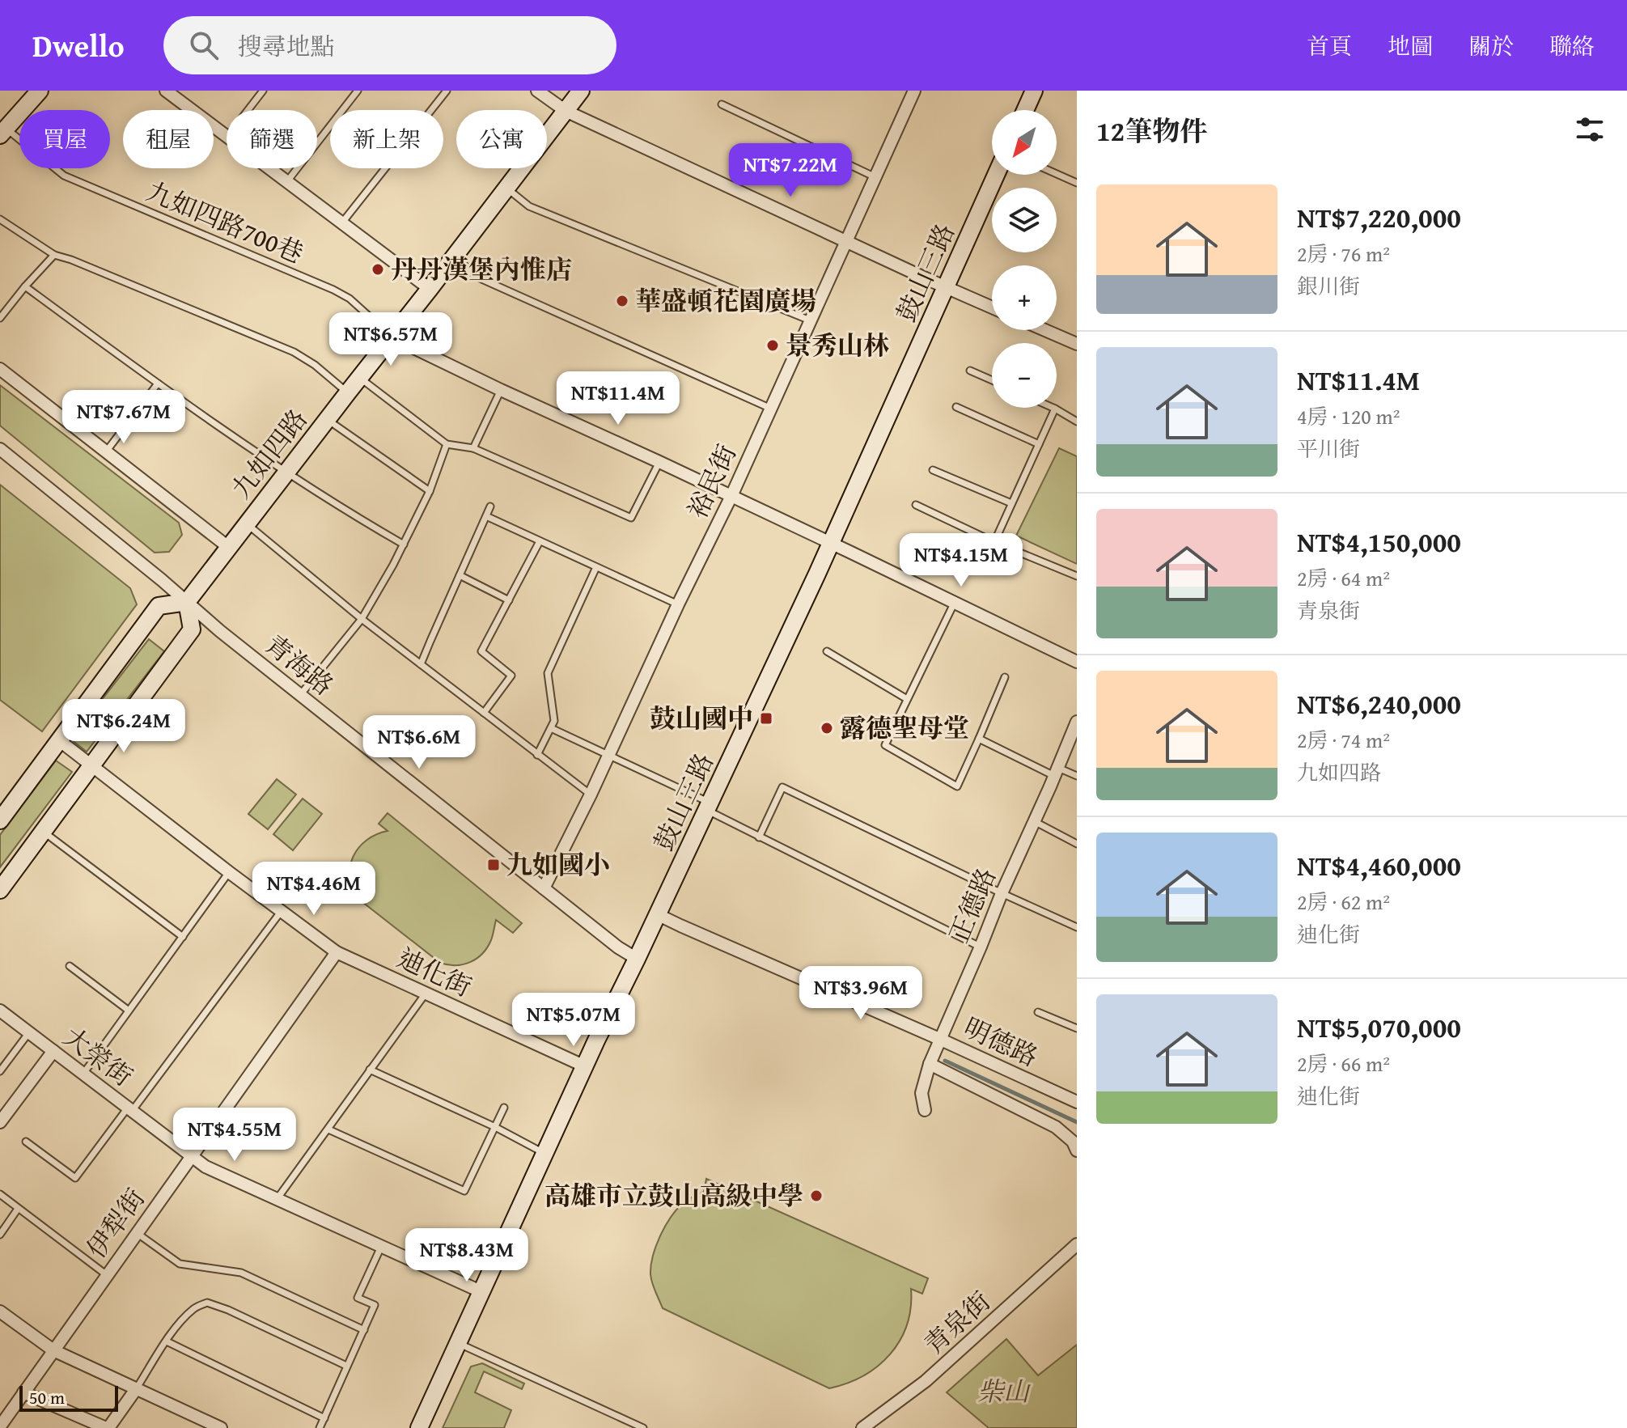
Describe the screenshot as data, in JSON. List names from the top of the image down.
{
  "streets": {
    "street": [
      "鼓山三路",
      "九如四路",
      "裕民街",
      "青海路",
      "正德路",
      "迪化街",
      "明德路",
      "大榮街",
      "伊犁街",
      "青泉街"
    ],
    "lane": ["九如四路700巷"]
  },
  "crossings": [
    ["九如四路700巷", "九如四路"],
    ["鼓山三路", "青海路"],
    ["鼓山三路", "迪化街"],
    ["鼓山三路", "明德路"],
    ["鼓山三路", "大榮街"],
    ["九如四路", "青海路"],
    ["裕民街", "青海路"],
    ["正德路", "明德路"],
    ["迪化街", "伊犁街"],
    ["大榮街", "伊犁街"]
  ],
  "parks": ["柴山"],
  "places": {
    "other": [
      "丹丹漢堡內惟店",
      "華盛頓花園廣場",
      "景秀山林",
      "露德聖母堂",
      "高雄市立鼓山高級中學"
    ],
    "transit": ["鼓山國中", "九如國小"]
  },
  "scale_bar": "50 m",
  "north": "bottom left",
  "page": {
    "header": "Dwello",
    "search": "搜尋地點",
    "nav": [
      "首頁",
      "地圖",
      "關於",
      "聯絡"
    ],
    "heading": "12筆物件",
    "map_buttons": ["+", "−"],
    "chip": [
      "買屋",
      "租屋",
      "篩選",
      "新上架",
      "公寓"
    ],
    "price": [
      "NT$7.22M",
      "NT$6.57M",
      "NT$11.4M",
      "NT$7.67M",
      "NT$4.15M",
      "NT$6.24M",
      "NT$6.6M",
      "NT$4.46M",
      "NT$3.96M",
      "NT$5.07M",
      "NT$4.55M",
      "NT$8.43M"
    ],
    "list": [
      {
        "name": "NT$7,220,000",
        "note": "2房 · 76 m² · 銀川街"
      },
      {
        "name": "NT$11.4M",
        "note": "4房 · 120 m² · 平川街"
      },
      {
        "name": "NT$4,150,000",
        "note": "2房 · 64 m² · 青泉街"
      },
      {
        "name": "NT$6,240,000",
        "note": "2房 · 74 m² · 九如四路"
      },
      {
        "name": "NT$4,460,000",
        "note": "2房 · 62 m² · 迪化街"
      },
      {
        "name": "NT$5,070,000",
        "note": "2房 · 66 m² · 迪化街"
      }
    ],
    "scale": "50 m"
  }
}
